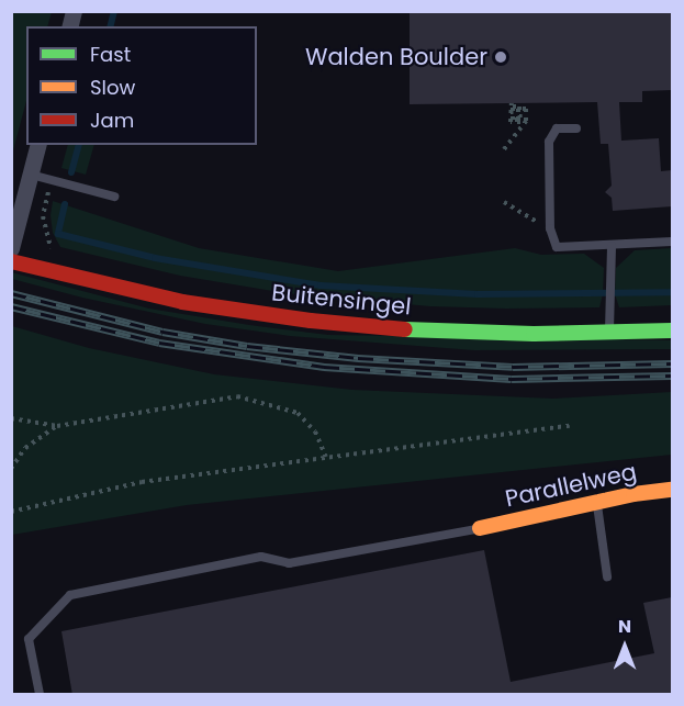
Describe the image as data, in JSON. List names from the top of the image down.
{
  "streets": {
    "street": ["Buitensingel", "Parallelweg"]
  },
  "places": ["Walden Boulder"],
  "legend": ["Fast", "Slow", "Jam"],
  "north": "top"
}
